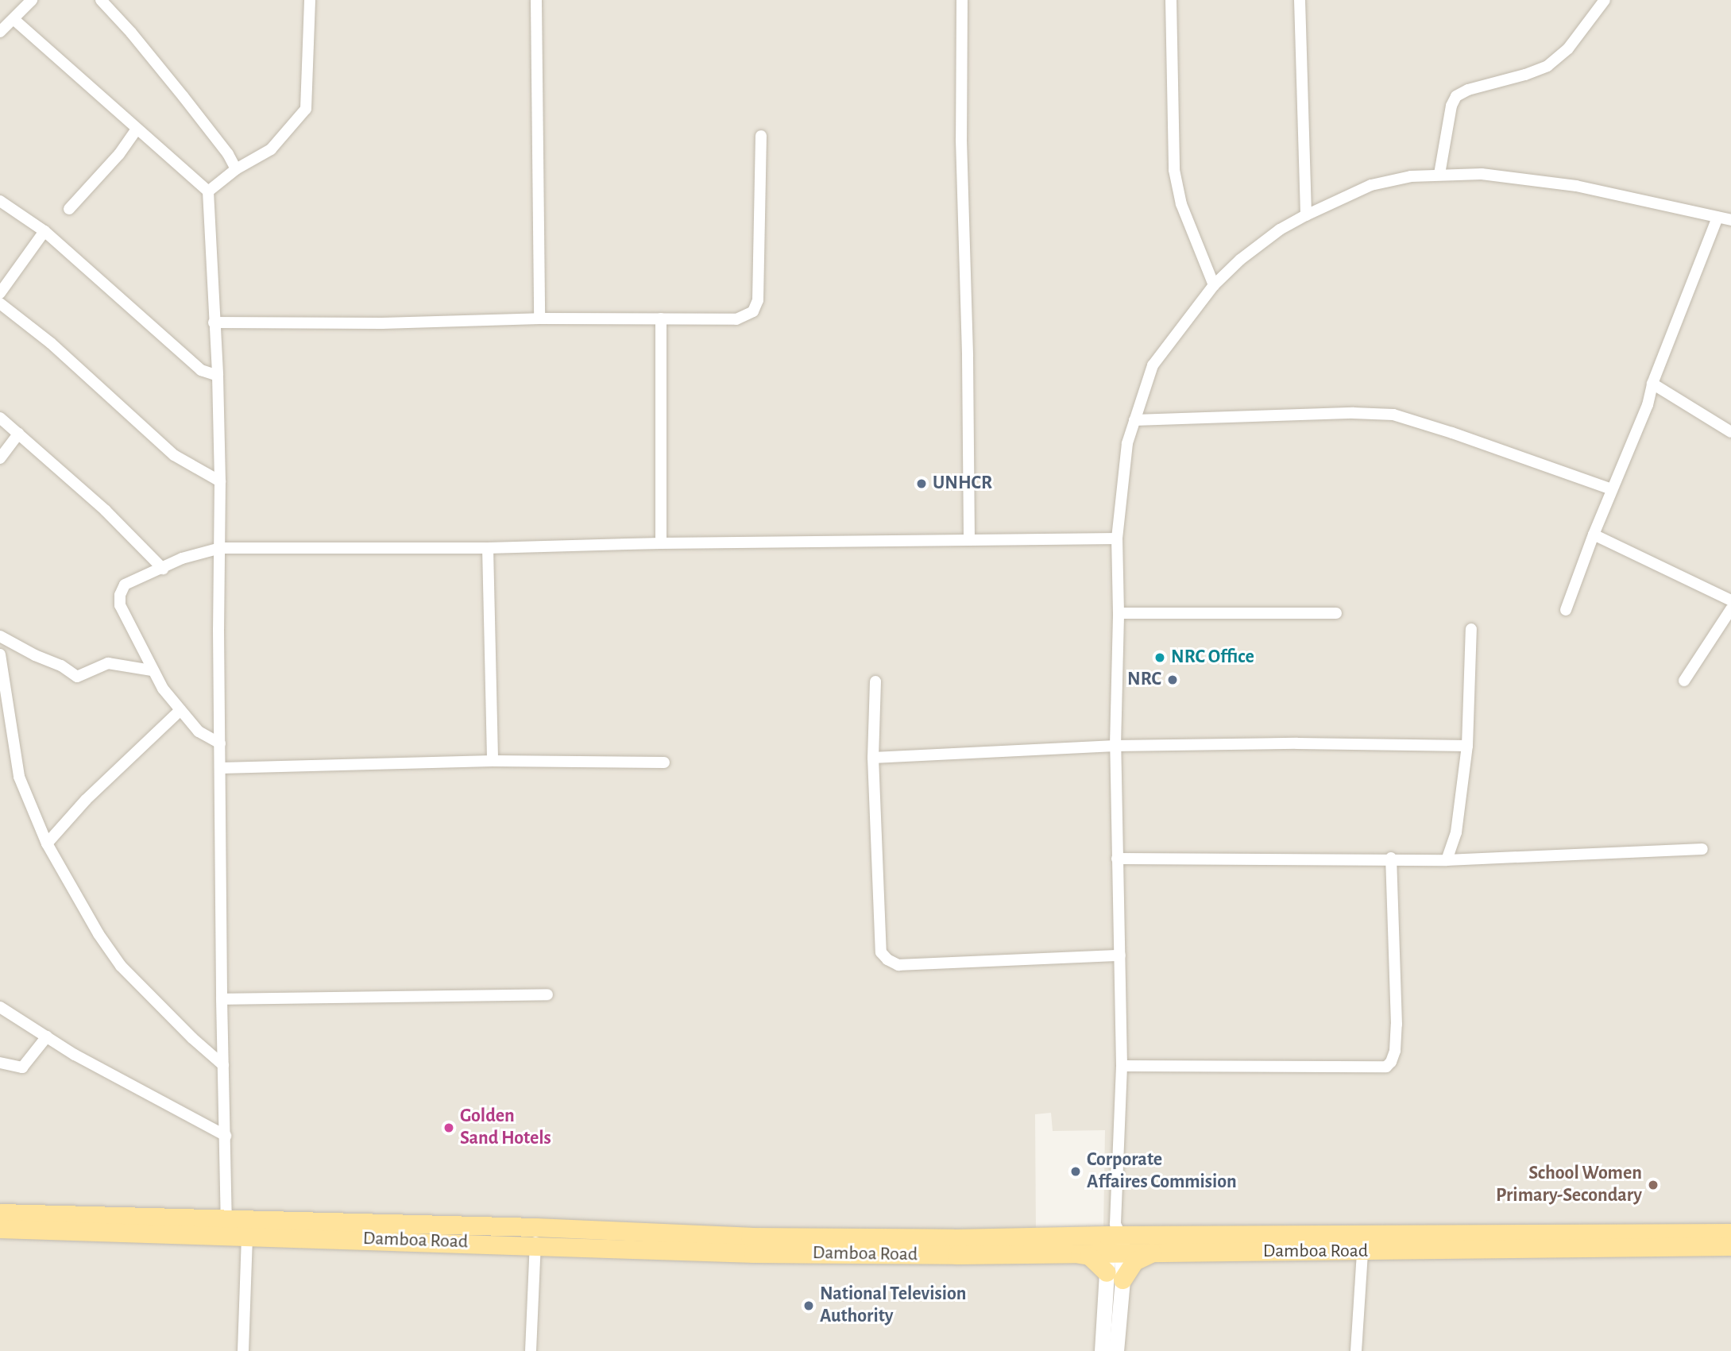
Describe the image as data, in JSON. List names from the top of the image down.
{
  "streets": {
    "main road": ["Damboa Road"]
  },
  "places": [
    "UNHCR",
    "NRC Office",
    "NRC",
    "Golden Sand Hotels",
    "Corporate Affaires Commision",
    "School Women Primary-Secondary",
    "National Television Authority"
  ]
}
